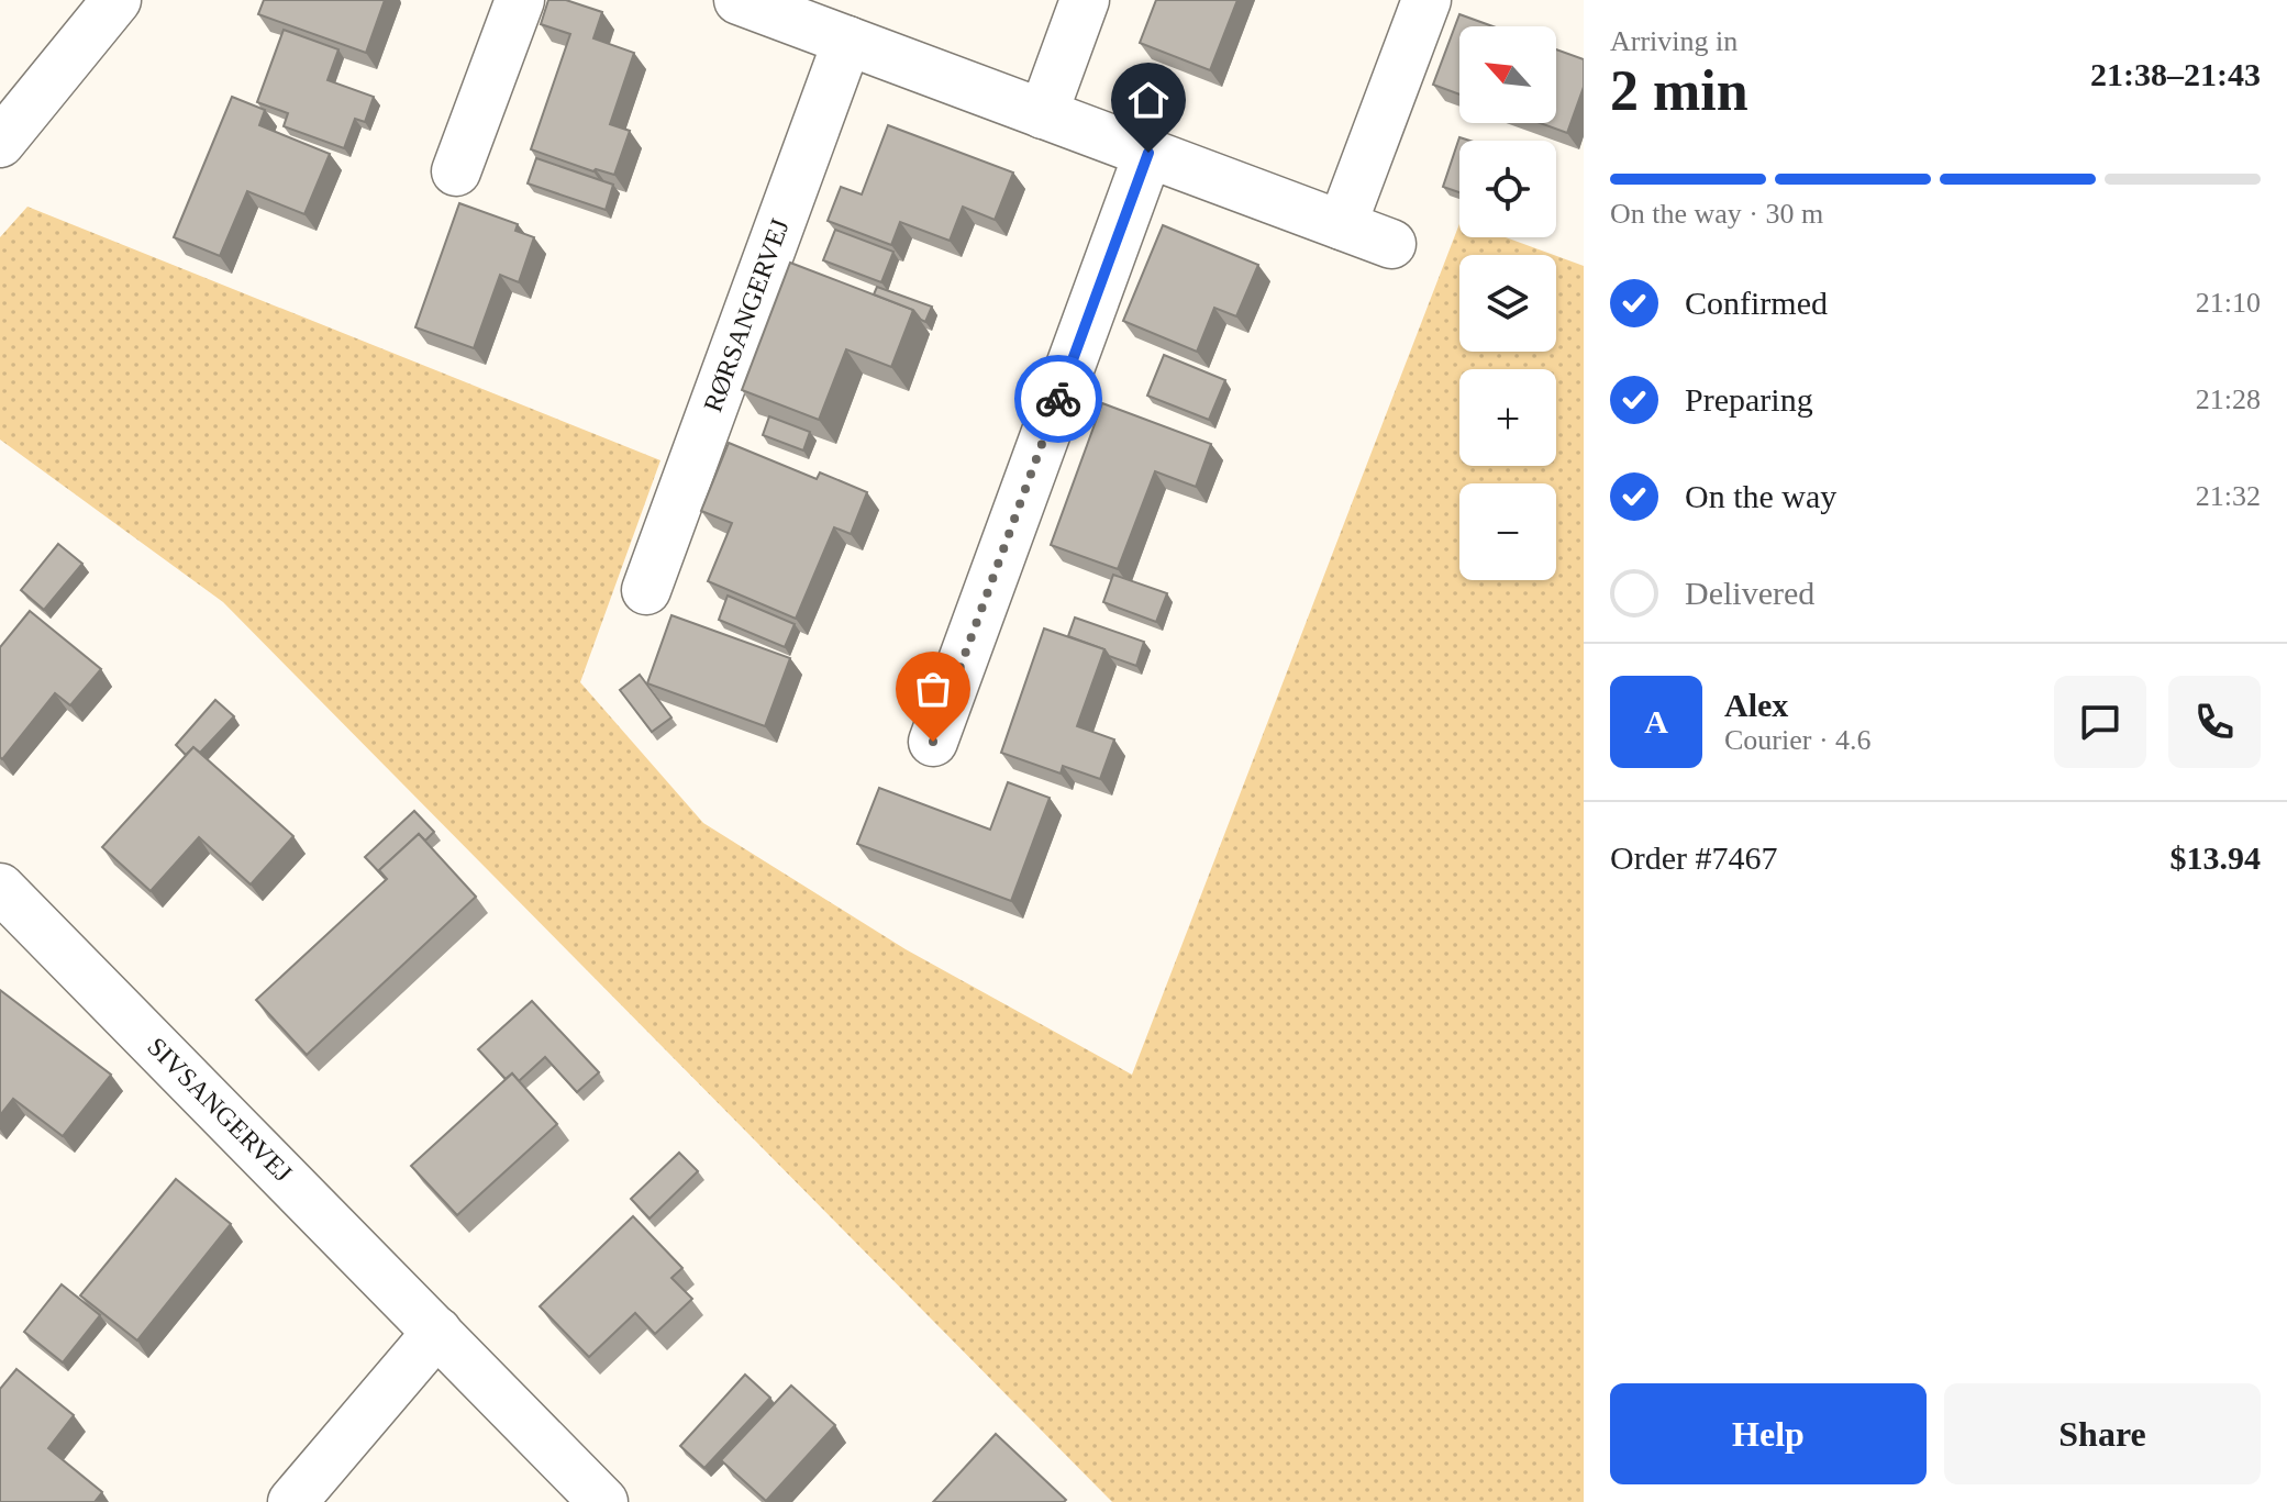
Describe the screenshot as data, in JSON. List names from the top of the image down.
{
  "streets": {
    "street": ["RØRSANGERVEJ", "SIVSANGERVEJ"]
  },
  "north": "top left",
  "page": {
    "heading": ["2 min", "Arriving in", "21:38–21:43"],
    "panel": [
      "Alex",
      "Courier · 4.6",
      "Order #7467",
      "$13.94"
    ],
    "map_buttons": ["+", "−"],
    "bar": "On the way · 30 m",
    "list": [
      ["Confirmed", "21:10"],
      ["Preparing", "21:28"],
      ["On the way", "21:32"],
      "Delivered"
    ],
    "round": "A",
    "buttons": ["Help", "Share"]
  }
}
